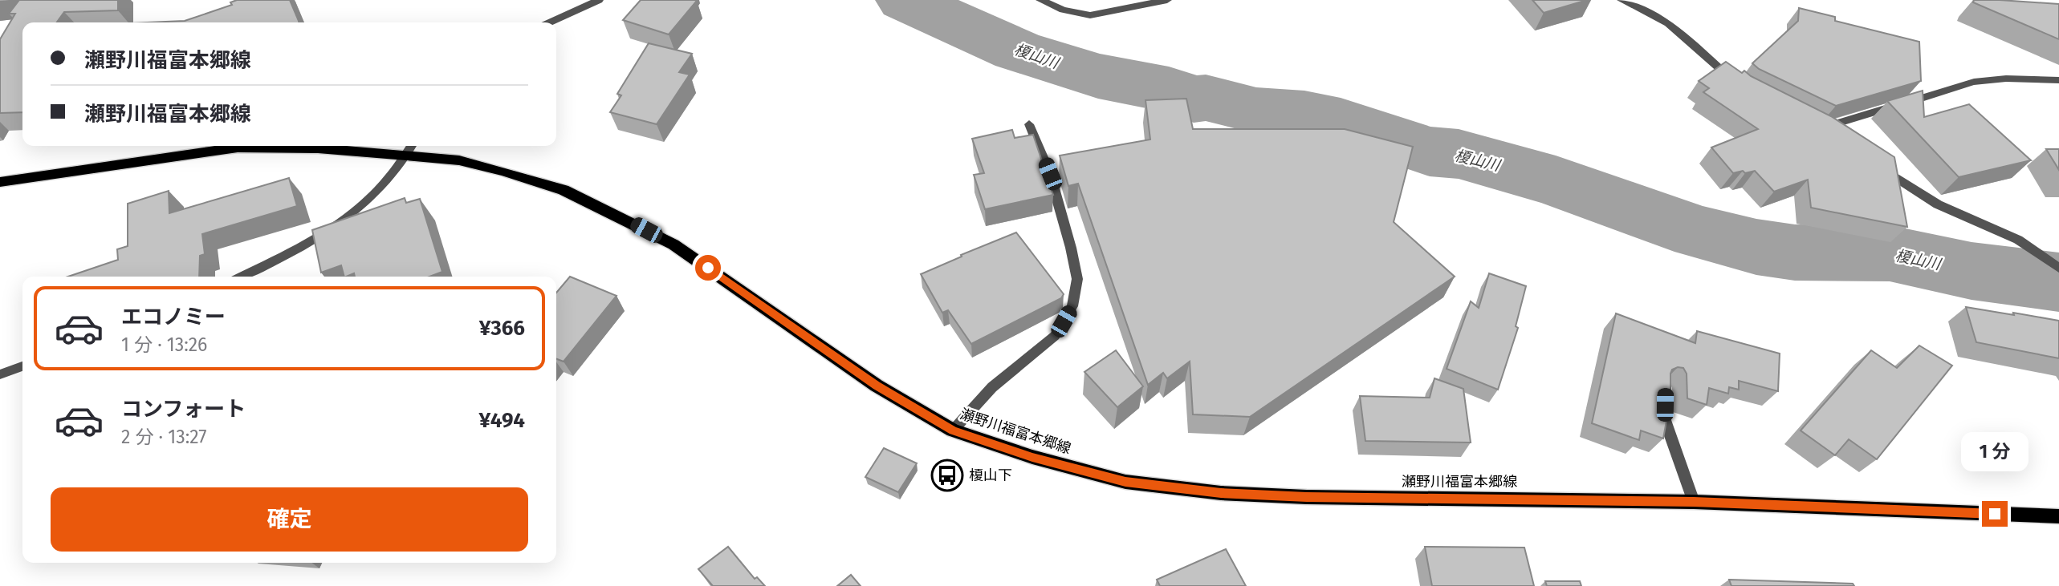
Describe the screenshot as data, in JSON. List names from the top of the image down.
{
  "streets": {
    "main road": ["瀬野川福富本郷線"]
  },
  "water": ["榎山川"],
  "places": {
    "bus stop": ["榎山下"]
  },
  "page": {
    "banner": ["瀬野川福富本郷線", "瀬野川福富本郷線"],
    "list": [
      {
        "name": "エコノミー",
        "note": "1 分 · 13:26",
        "value": "¥366"
      },
      {
        "name": "コンフォート",
        "note": "2 分 · 13:27",
        "value": "¥494"
      }
    ],
    "bubble": "1 分",
    "buttons": "確定"
  }
}
